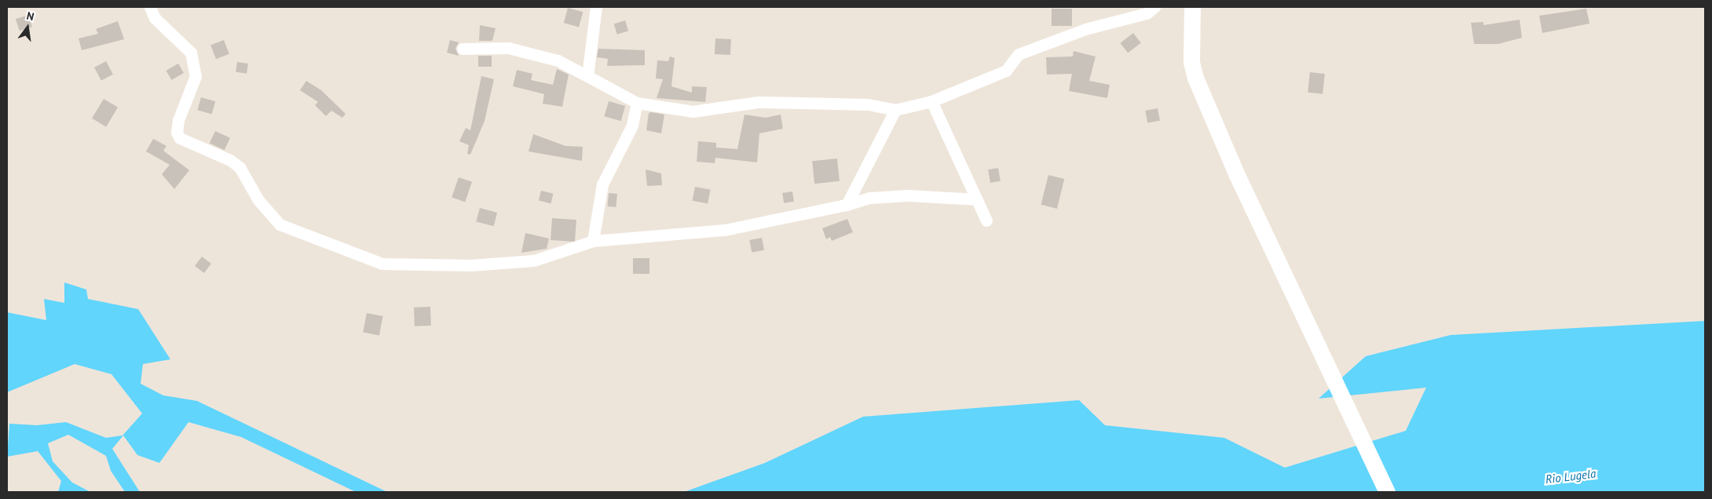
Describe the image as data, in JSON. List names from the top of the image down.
{
  "water": ["Rio Lugela"],
  "north": "top"
}
